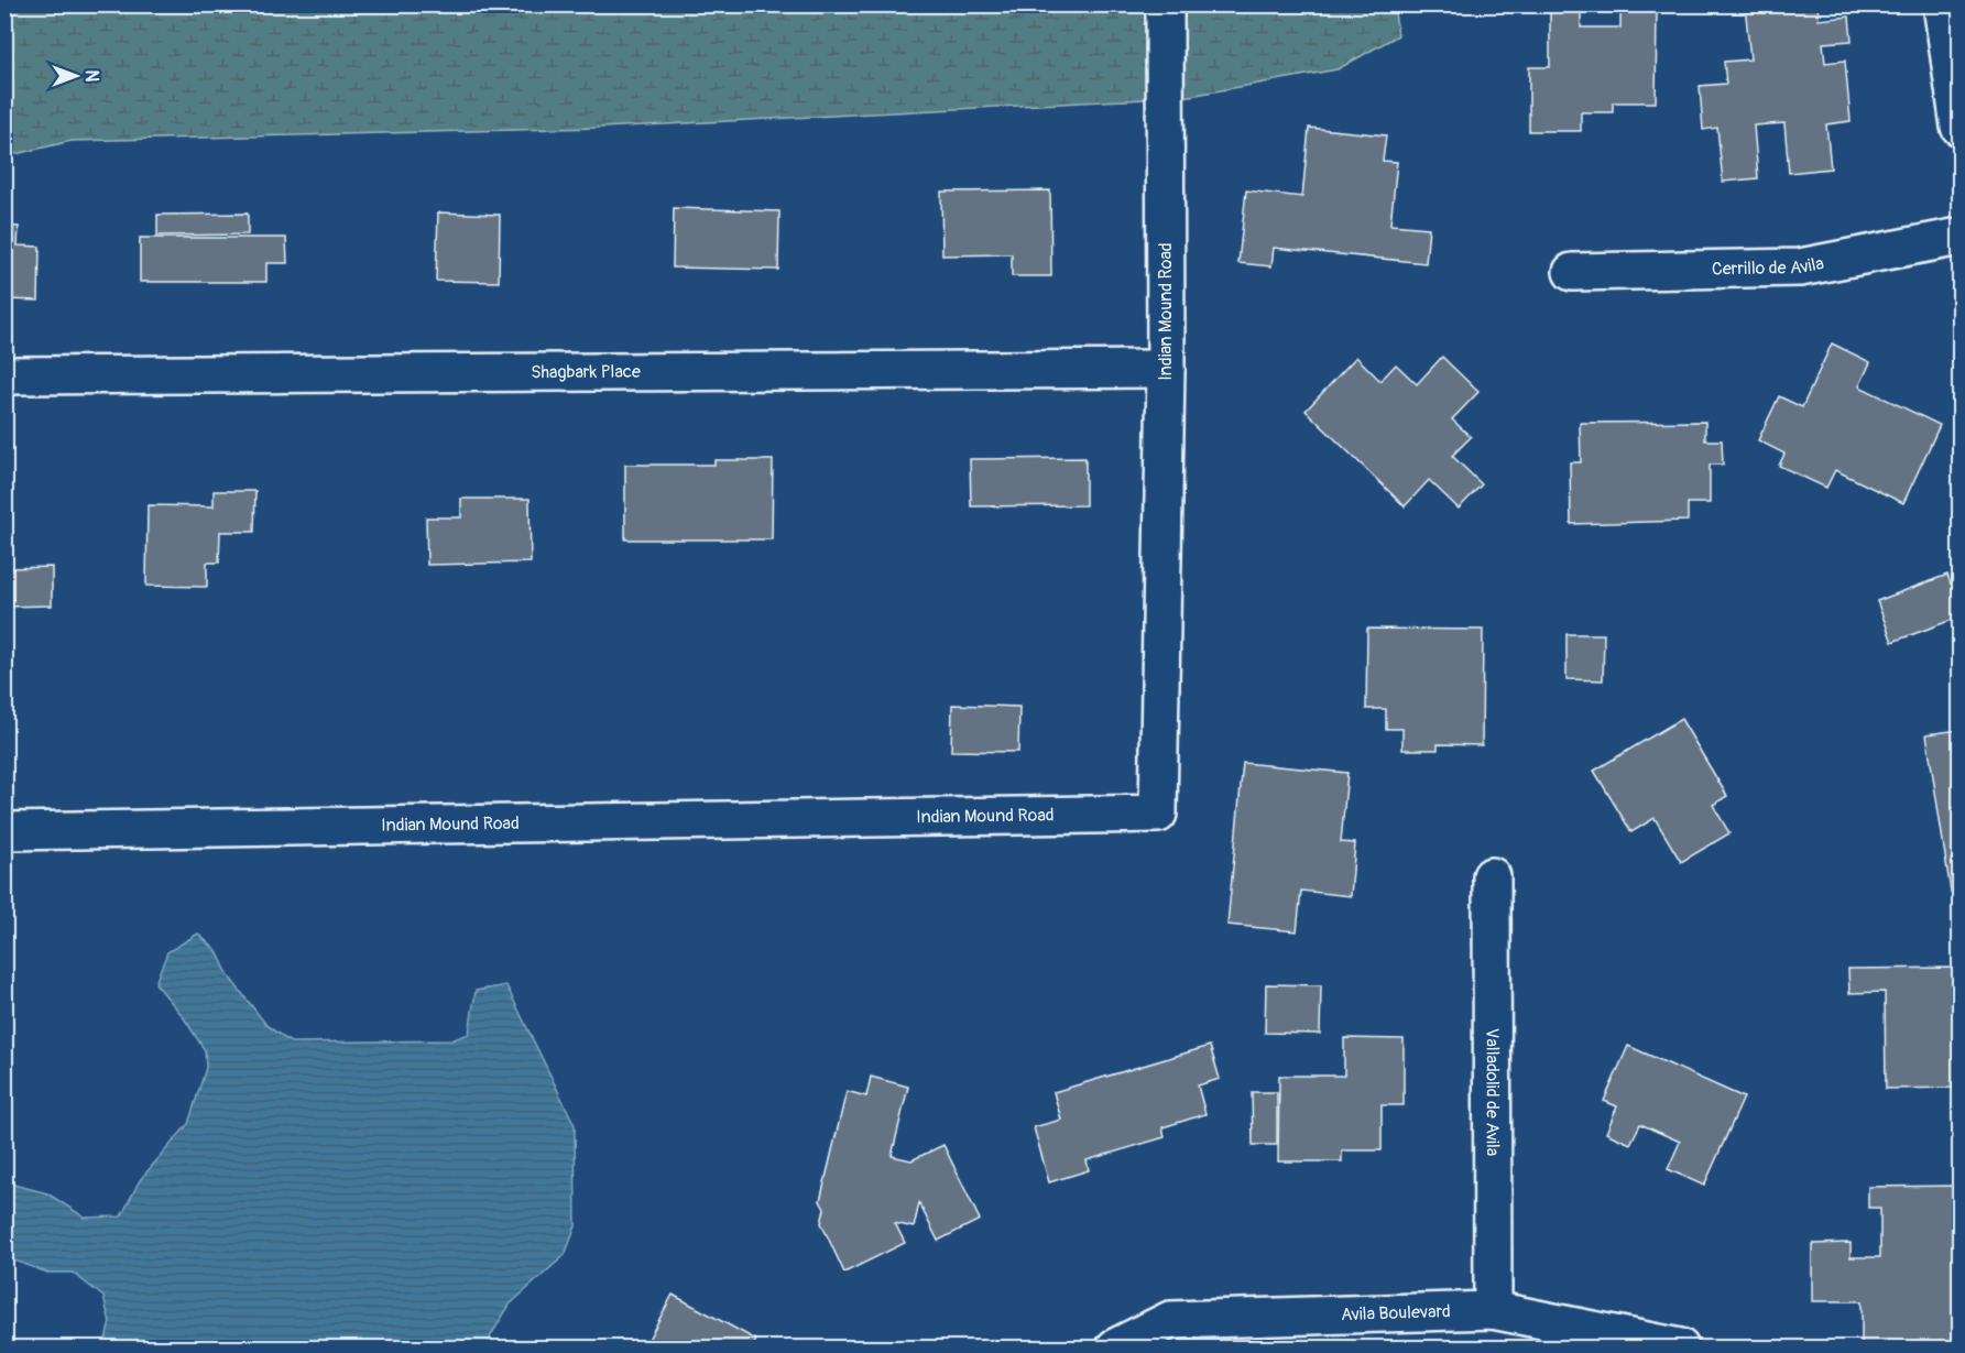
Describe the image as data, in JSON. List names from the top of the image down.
{
  "streets": {
    "street": [
      "Cerrillo de Avila",
      "Indian Mound Road",
      "Shagbark Place",
      "Valladolid de Avila",
      "Avila Boulevard"
    ]
  },
  "crossings": [
    ["Indian Mound Road", "Shagbark Place"],
    ["Valladolid de Avila", "Avila Boulevard"]
  ],
  "north": "right"
}
